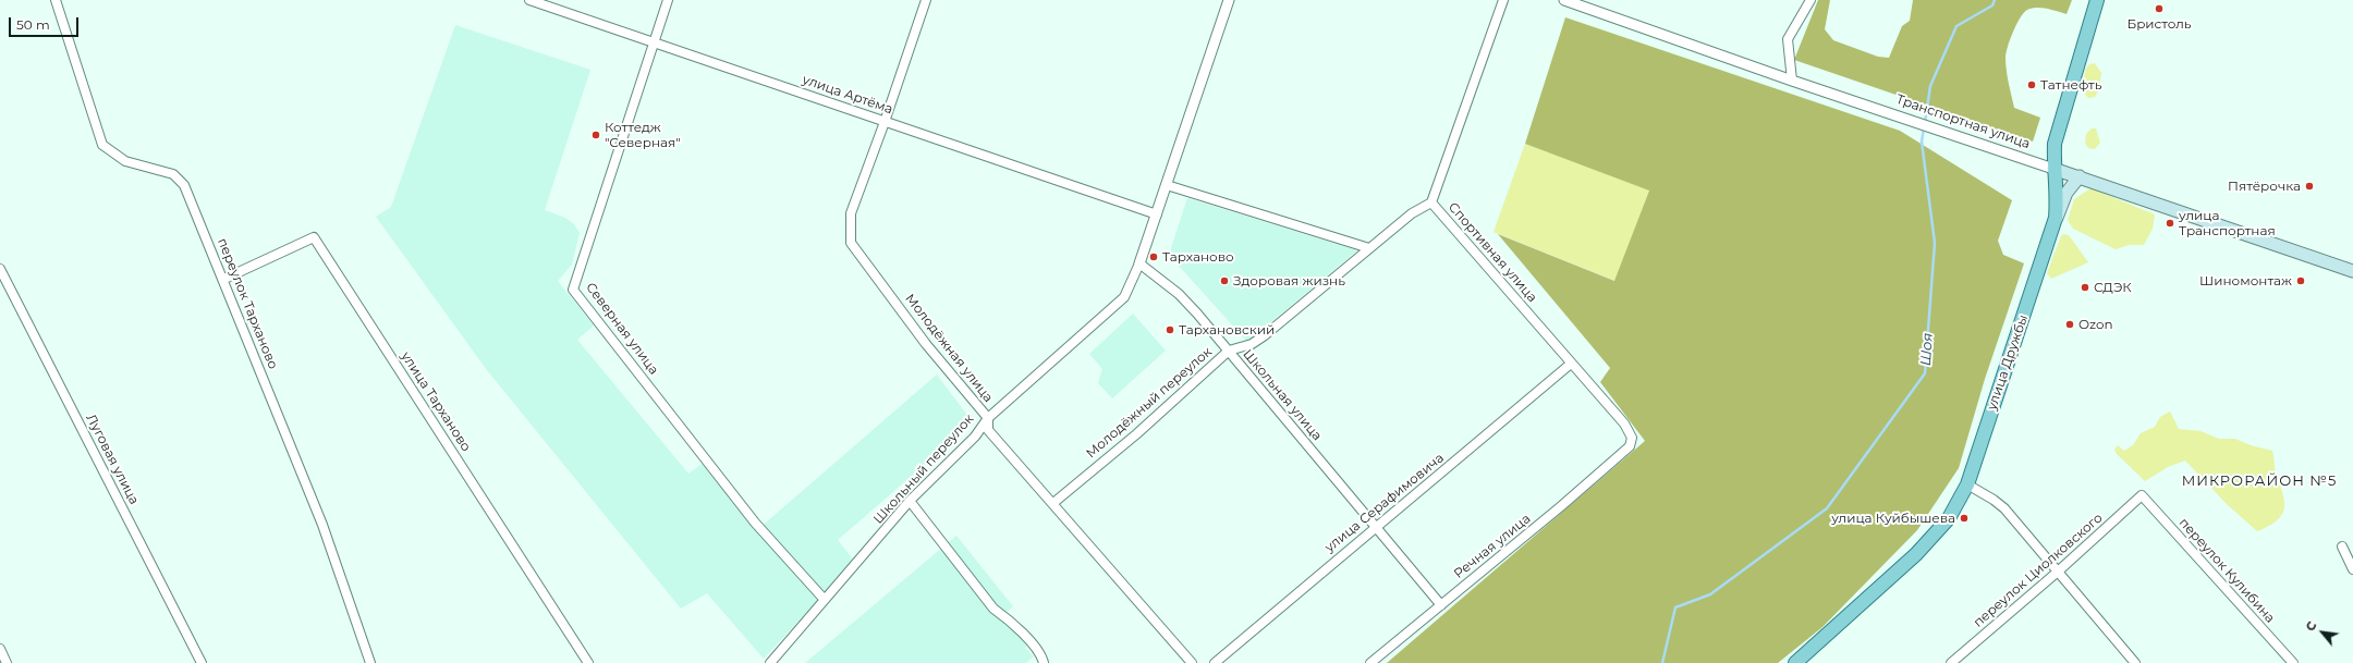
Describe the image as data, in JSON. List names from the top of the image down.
{
  "streets": {
    "main road": ["Транспортная улица", "улица Дружбы"],
    "street": [
      "улица Артёма",
      "Спортивная улица",
      "переулок Тарханово",
      "Северная улица",
      "Молодёжная улица",
      "Школьная улица",
      "улица Тарханово",
      "Молодёжный переулок",
      "Луговая улица",
      "Школьный переулок",
      "улица Серафимовича",
      "Речная улица",
      "переулок Циолковского",
      "переулок Кулибина"
    ]
  },
  "crossings": [
    ["улица Артёма", "Северная улица"],
    ["улица Артёма", "Молодёжная улица"],
    ["Транспортная улица", "улица Дружбы"],
    ["Спортивная улица", "Молодёжный переулок"],
    ["Спортивная улица", "улица Серафимовича"],
    ["Спортивная улица", "Речная улица"],
    ["переулок Тарханово", "улица Тарханово"],
    ["Северная улица", "Школьный переулок"],
    ["Молодёжная улица", "Молодёжный переулок"],
    ["Молодёжная улица", "Школьный переулок"],
    ["Школьная улица", "Молодёжный переулок"],
    ["Школьная улица", "Школьный переулок"],
    ["Школьная улица", "улица Серафимовича"],
    ["Школьная улица", "Речная улица"],
    ["переулок Циолковского", "переулок Кулибина"]
  ],
  "districts": ["МИКРОРАЙОН №5"],
  "water": ["Шоя"],
  "places": [
    "Бристоль",
    "Татнефть",
    "Коттедж \"Северная\"",
    "Пятёрочка",
    "улица Транспортная",
    "Тарханово",
    "Здоровая жизнь",
    "Шиномонтаж",
    "СДЭК",
    "Ozon",
    "Тархановский",
    "улица Куйбышева"
  ],
  "scale_bar": "50 m",
  "north": "top left"
}
